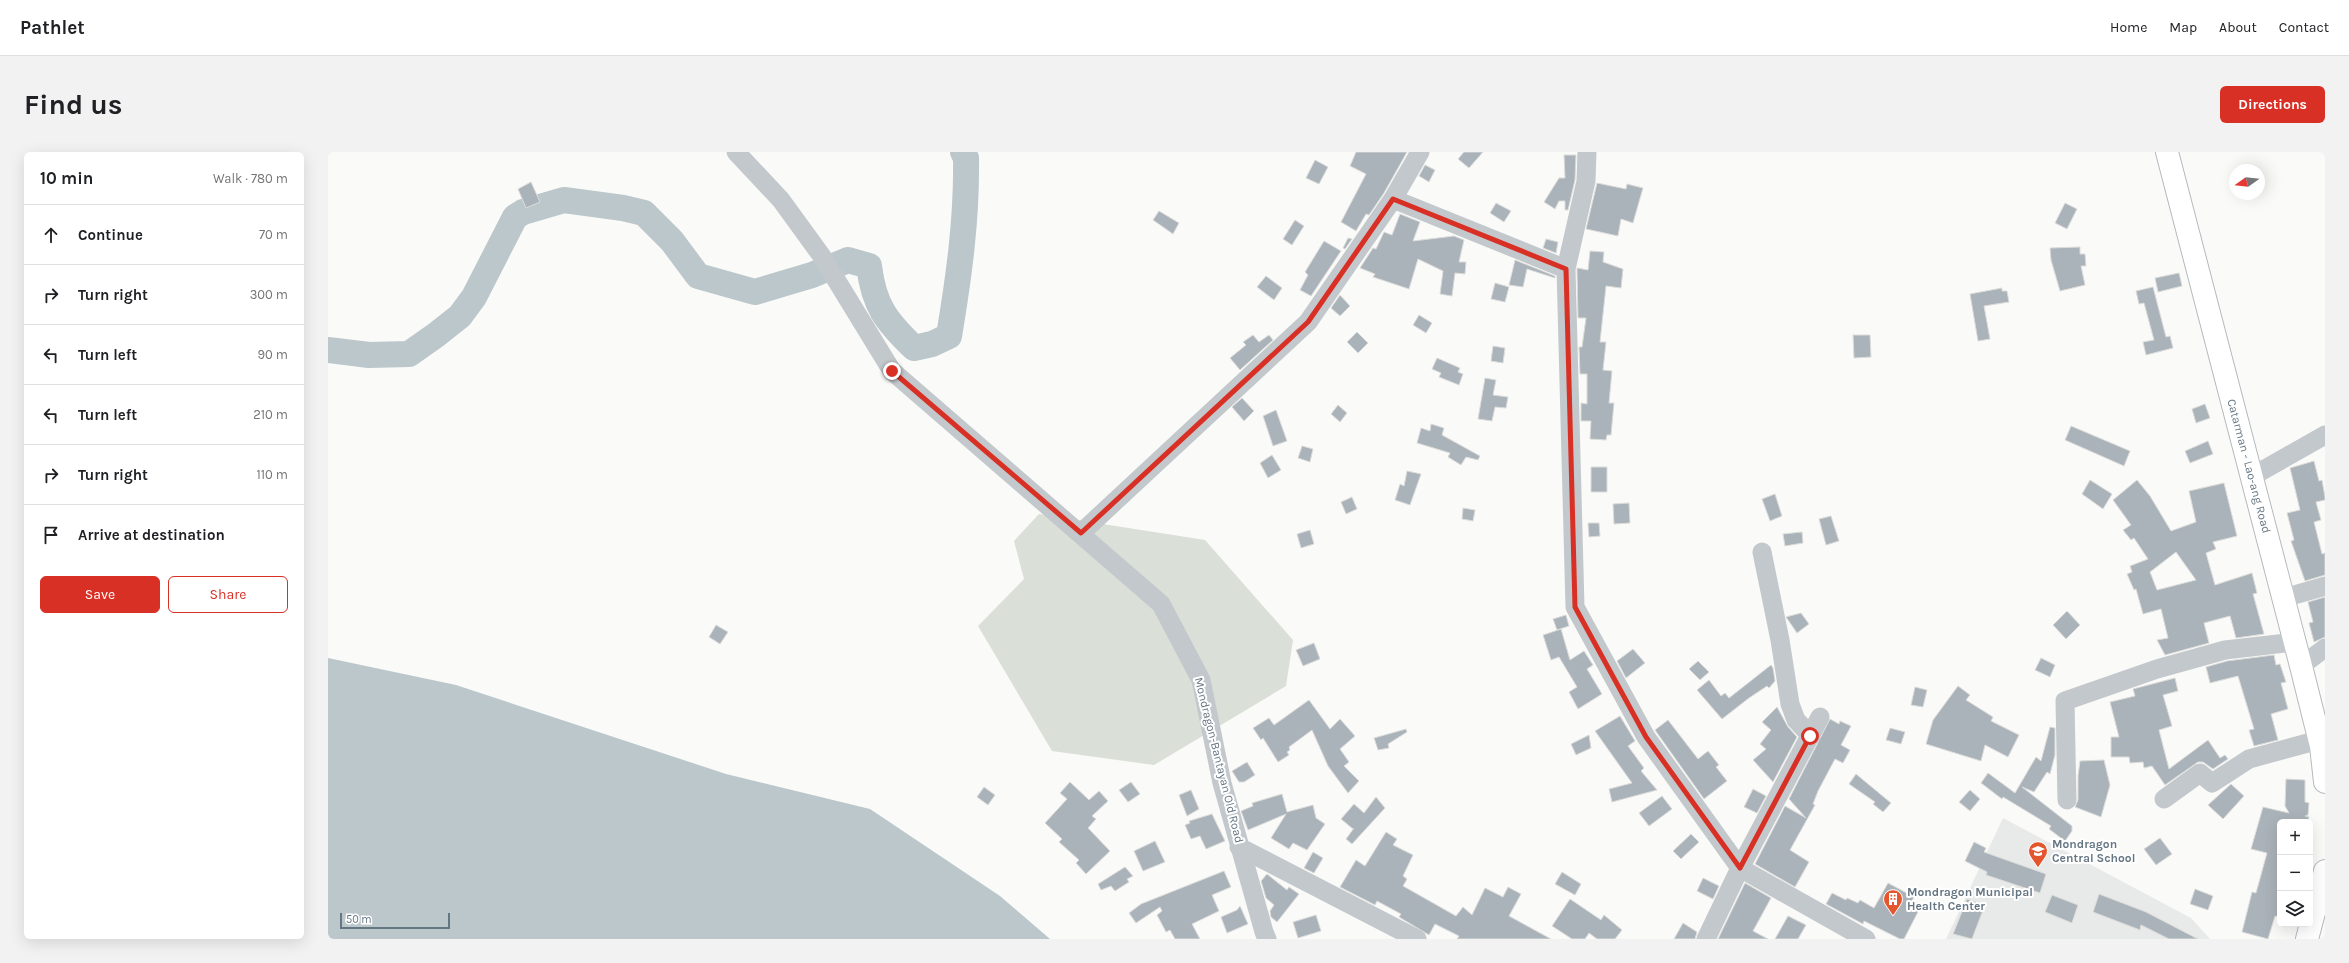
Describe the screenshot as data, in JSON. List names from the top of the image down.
{
  "streets": {
    "main road": ["Catarman - Lao-ang Road"],
    "street": ["Mondragon-Bantayan Old Road"]
  },
  "places": {
    "school or university": ["Mondragon Central School"],
    "building": ["Mondragon Municipal Health Center"]
  },
  "scale_bar": "50 m",
  "north": "left",
  "page": {
    "header": "Pathlet",
    "nav": [
      "Home",
      "Map",
      "About",
      "Contact"
    ],
    "buttons": [
      "Directions",
      ["Save", "Share"]
    ],
    "title": "Find us",
    "heading": ["10 min", "Walk · 780 m"],
    "list": [
      ["Continue", "70 m"],
      ["Turn right", "300 m"],
      ["Turn left", "90 m"],
      ["Turn left", "210 m"],
      ["Turn right", "110 m"],
      "Arrive at destination"
    ],
    "map_buttons": ["+", "−"],
    "scale": "50 m"
  }
}
